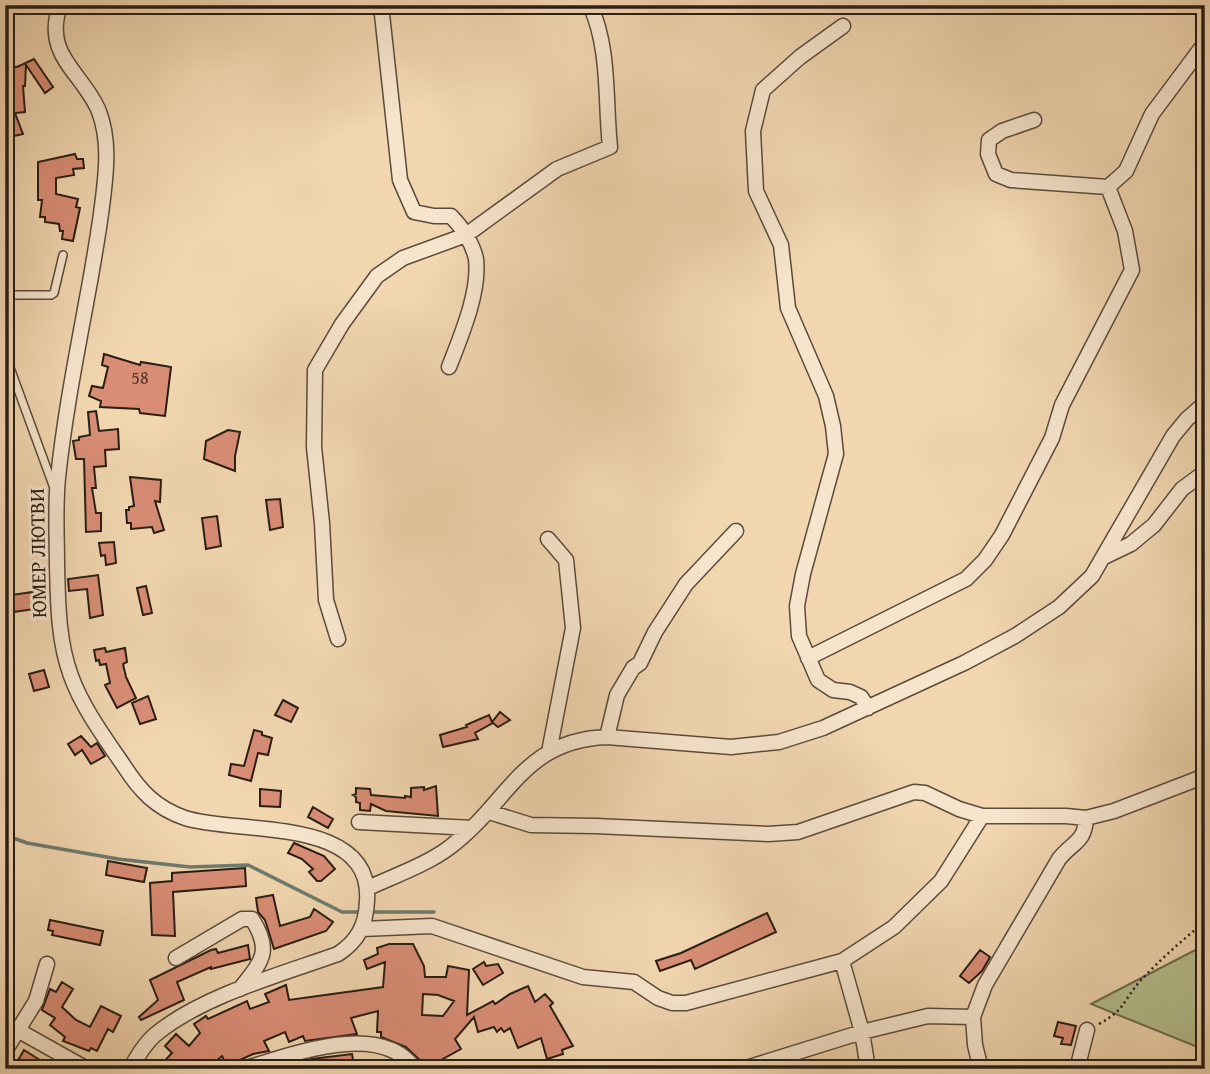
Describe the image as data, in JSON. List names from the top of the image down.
{
  "streets": {
    "street": ["ЮМЕР ЛЮТВИ"]
  },
  "house_numbers": ["58"]
}
